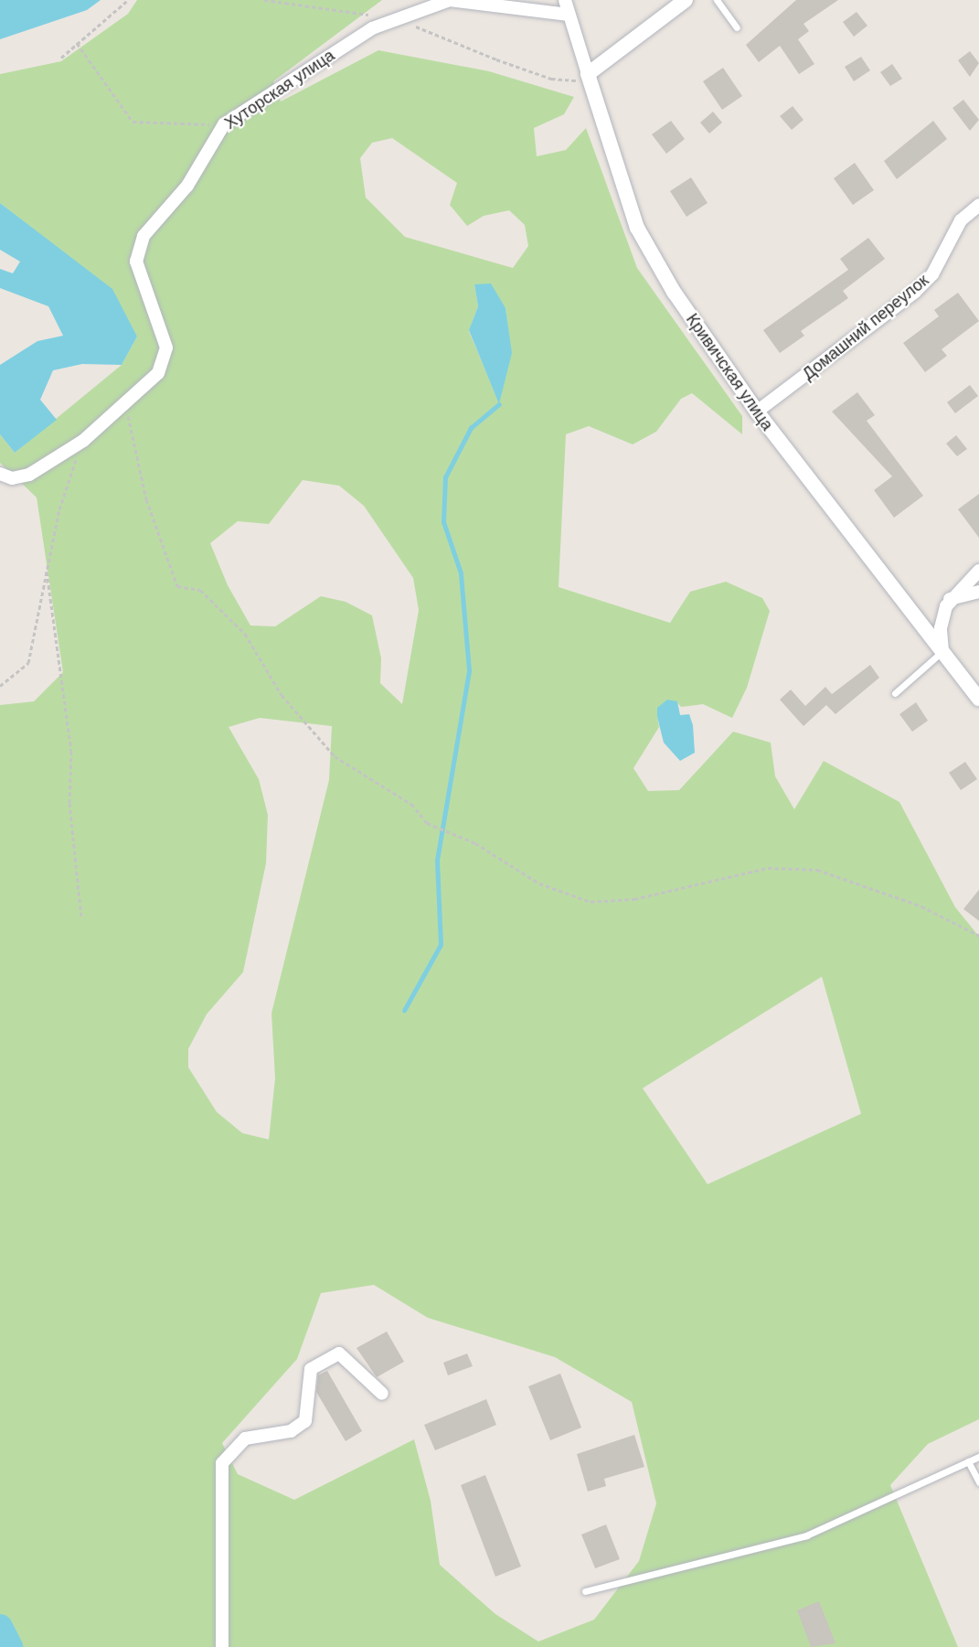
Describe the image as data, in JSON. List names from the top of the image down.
{
  "streets": {
    "street": ["Хуторская улица", "Домашний переулок", "Кривичская улица"]
  },
  "crossings": [
    ["Хуторская улица", "Кривичская улица"],
    ["Домашний переулок", "Кривичская улица"]
  ]
}
